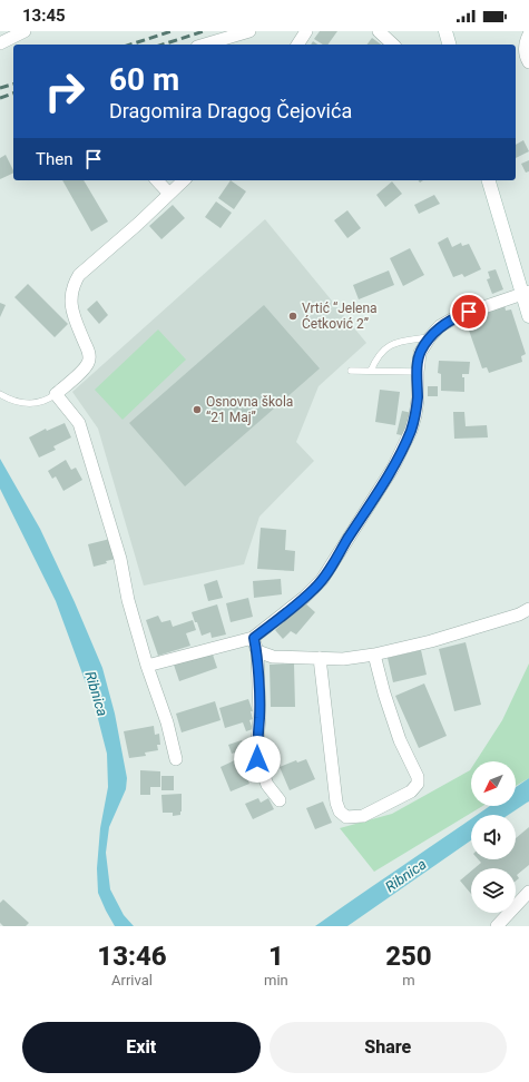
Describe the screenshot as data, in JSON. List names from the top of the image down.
{
  "water": ["Ribnica"],
  "places": ["Vrtić “Jelena Ćetković 2”", "Osnovna škola “21 Maj”"],
  "north": "bottom left",
  "page": {
    "status": "13:45",
    "turn": ["60 m", "Dragomira Dragog Čejovića"],
    "then": "Then",
    "eta": [
      "13:46",
      "Arrival",
      "1",
      "min",
      "250",
      "m"
    ],
    "buttons": ["Exit", "Share"]
  }
}
